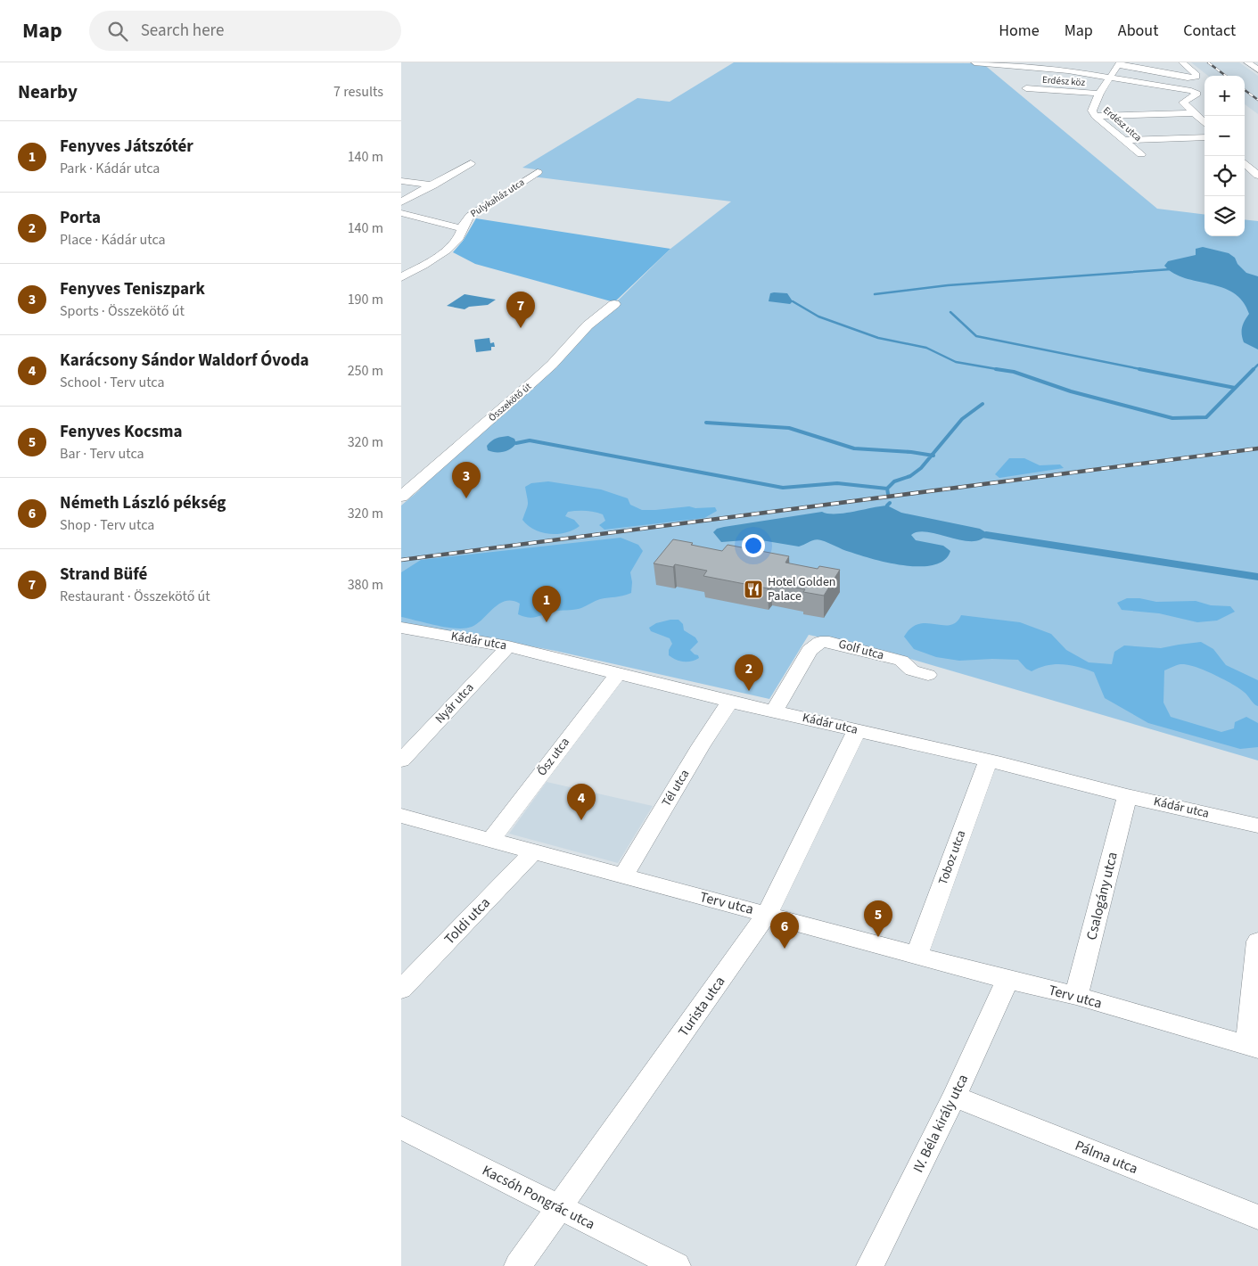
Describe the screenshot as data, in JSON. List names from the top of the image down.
{
  "streets": {
    "street": [
      "Erdész köz",
      "Erdész utca",
      "Pulykaház utca",
      "Összekötő út",
      "Kádár utca",
      "Golf utca",
      "Nyár utca",
      "Ősz utca",
      "Tél utca",
      "Toboz utca",
      "Csalogány utca",
      "Terv utca",
      "Toldi utca",
      "Turista utca",
      "IV. Béla király utca",
      "Pálma utca",
      "Kacsóh Pongrác utca"
    ]
  },
  "crossings": [
    ["Erdész köz", "Erdész utca"],
    ["Kádár utca", "Golf utca"],
    ["Kádár utca", "Nyár utca"],
    ["Kádár utca", "Ősz utca"],
    ["Kádár utca", "Tél utca"],
    ["Kádár utca", "Toboz utca"],
    ["Kádár utca", "Csalogány utca"],
    ["Kádár utca", "Turista utca"],
    ["Ősz utca", "Terv utca"],
    ["Tél utca", "Terv utca"],
    ["Toboz utca", "Terv utca"],
    ["Csalogány utca", "Terv utca"],
    ["Terv utca", "Toldi utca"],
    ["Terv utca", "Turista utca"],
    ["Terv utca", "IV. Béla király utca"],
    ["Turista utca", "Kacsóh Pongrác utca"],
    ["IV. Béla király utca", "Pálma utca"]
  ],
  "places": {
    "restaurant": ["Hotel Golden Palace"]
  },
  "page": {
    "header": "Map",
    "search": "Search here",
    "nav": [
      "Home",
      "Map",
      "About",
      "Contact"
    ],
    "heading": ["Nearby", "7 results"],
    "map_buttons": ["+", "−"],
    "list": [
      {
        "mark": "1",
        "name": "Fenyves Játszótér",
        "note": "Park · Kádár utca",
        "value": "140 m"
      },
      {
        "mark": "2",
        "name": "Porta",
        "note": "Place · Kádár utca",
        "value": "140 m"
      },
      {
        "mark": "3",
        "name": "Fenyves Teniszpark",
        "note": "Sports · Összekötő út",
        "value": "190 m"
      },
      {
        "mark": "4",
        "name": "Karácsony Sándor Waldorf Óvoda",
        "note": "School · Terv utca",
        "value": "250 m"
      },
      {
        "mark": "5",
        "name": "Fenyves Kocsma",
        "note": "Bar · Terv utca",
        "value": "320 m"
      },
      {
        "mark": "6",
        "name": "Németh László pékség",
        "note": "Shop · Terv utca",
        "value": "320 m"
      },
      {
        "mark": "7",
        "name": "Strand Büfé",
        "note": "Restaurant · Összekötő út",
        "value": "380 m"
      }
    ],
    "pins": [
      "7",
      "3",
      "1",
      "2",
      "4",
      "5",
      "6"
    ]
  }
}
